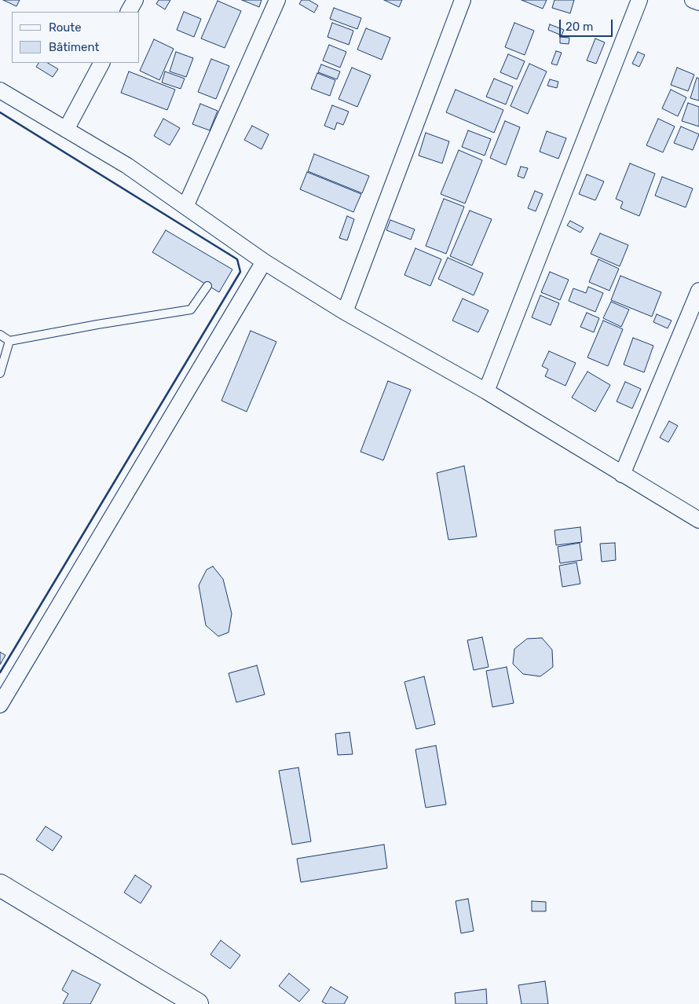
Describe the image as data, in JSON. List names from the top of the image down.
{
  "legend": ["Route", "Bâtiment"],
  "scale_bar": "20 m"
}
